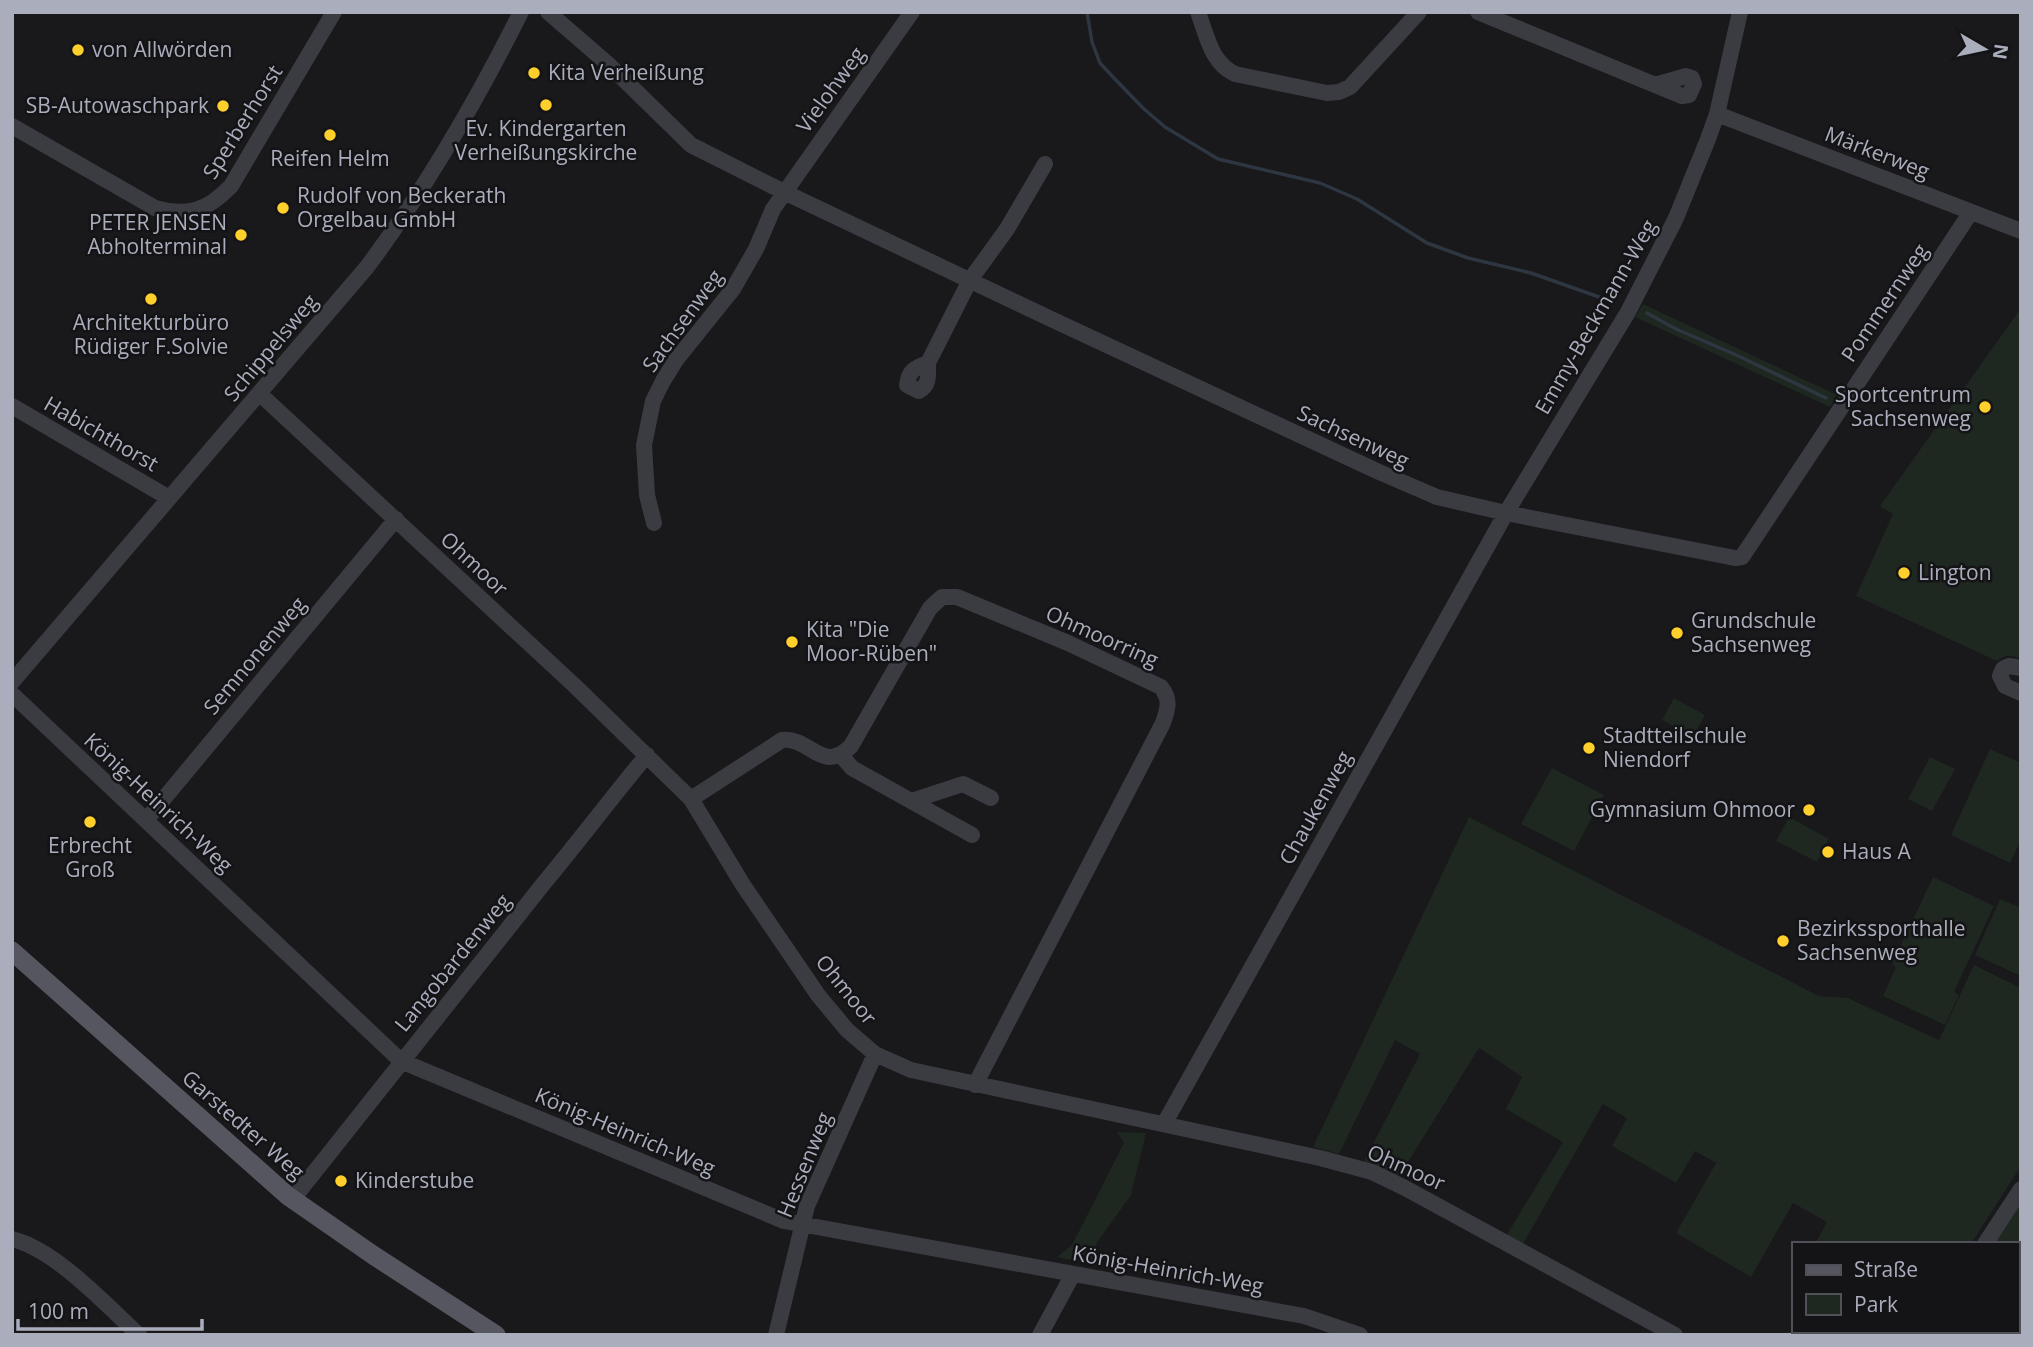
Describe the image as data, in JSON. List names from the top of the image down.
{
  "streets": {
    "main road": ["Garstedter Weg"],
    "street": [
      "Vielohweg",
      "Sperberhorst",
      "Märkerweg",
      "Pommernweg",
      "Emmy-Beckmann-Weg",
      "Sachsenweg",
      "Schippelsweg",
      "Habichthorst",
      "Ohmoor",
      "Ohmoorring",
      "Semnonenweg",
      "König-Heinrich-Weg",
      "Chaukenweg",
      "Langobardenweg",
      "Hessenweg"
    ]
  },
  "crossings": [
    ["Vielohweg", "Sachsenweg"],
    ["Märkerweg", "Pommernweg"],
    ["Märkerweg", "Emmy-Beckmann-Weg"],
    ["Pommernweg", "Sachsenweg"],
    ["Emmy-Beckmann-Weg", "Sachsenweg"],
    ["Emmy-Beckmann-Weg", "Chaukenweg"],
    ["Sachsenweg", "Chaukenweg"],
    ["Schippelsweg", "Habichthorst"],
    ["Schippelsweg", "Ohmoor"],
    ["Ohmoor", "Ohmoorring"],
    ["Ohmoor", "Semnonenweg"],
    ["Ohmoor", "Chaukenweg"],
    ["Ohmoor", "Langobardenweg"],
    ["Ohmoor", "Hessenweg"],
    ["Semnonenweg", "König-Heinrich-Weg"],
    ["König-Heinrich-Weg", "Langobardenweg"],
    ["König-Heinrich-Weg", "Hessenweg"],
    ["Langobardenweg", "Garstedter Weg"]
  ],
  "places": [
    "von Allwörden",
    "Kita Verheißung",
    "Ev. Kindergarten Verheißungskirche",
    "SB-Autowaschpark",
    "Reifen Helm",
    "Rudolf von Beckerath Orgelbau GmbH",
    "PETER JENSEN Abholterminal",
    "Architekturbüro Rüdiger F.Solvie",
    "Sportcentrum Sachsenweg",
    "Lington",
    "Grundschule Sachsenweg",
    "Kita \"Die Moor-Rüben\"",
    "Stadtteilschule Niendorf",
    "Gymnasium Ohmoor",
    "Erbrecht Groß",
    "Haus A",
    "Bezirkssporthalle Sachsenweg",
    "Kinderstube"
  ],
  "legend": ["Straße", "Park"],
  "scale_bar": "100 m",
  "north": "right"
}
